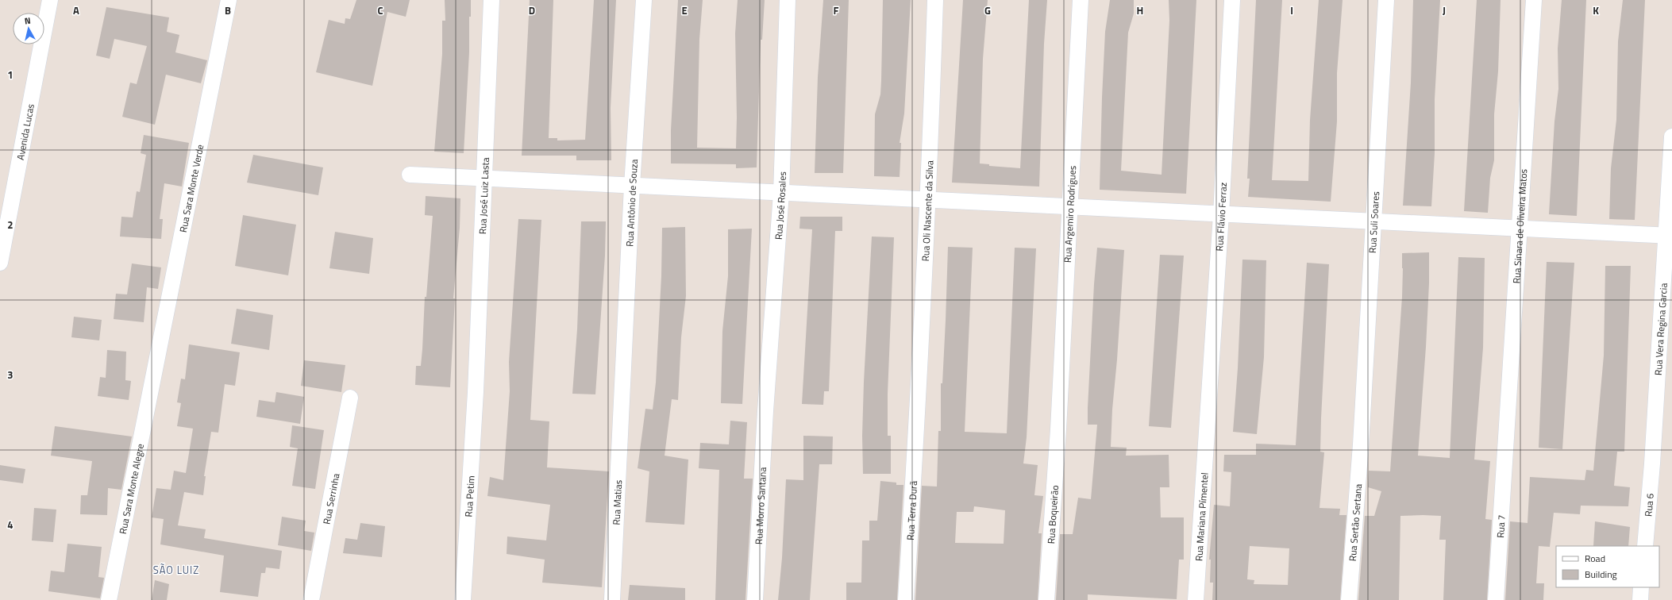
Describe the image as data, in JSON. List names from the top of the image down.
{
  "streets": {
    "street": [
      "Avenida Lucas",
      "Rua Sara Monte Verde",
      "Rua José Luiz Lasta",
      "Rua Antônio de Souza",
      "Rua José Rosales",
      "Rua Oli Nascente da Silva",
      "Rua Argemiro Rodrigues",
      "Rua Flávio Ferraz",
      "Rua Suli Soares",
      "Rua Sinara de Oliveira Matos",
      "Rua Vera Regina Garcia",
      "Rua Sara Monte Alegre",
      "Rua Petim",
      "Rua Serrinha",
      "Rua Matias",
      "Rua Morro Santana",
      "Rua 6",
      "Rua Terra Durã",
      "Rua Boqueirão",
      "Rua Mariana Pímentel",
      "Rua Sertão Sertana",
      "Rua 7"
    ]
  },
  "crossings": [
    ["Rua Sara Monte Verde", "Rua Sara Monte Alegre"],
    ["Rua José Luiz Lasta", "Rua Petim"],
    ["Rua Antônio de Souza", "Rua Matias"],
    ["Rua José Rosales", "Rua Morro Santana"],
    ["Rua Oli Nascente da Silva", "Rua Terra Durã"],
    ["Rua Argemiro Rodrigues", "Rua Boqueirão"],
    ["Rua Flávio Ferraz", "Rua Mariana Pímentel"],
    ["Rua Suli Soares", "Rua Sertão Sertana"],
    ["Rua Sinara de Oliveira Matos", "Rua 7"],
    ["Rua Vera Regina Garcia", "Rua 6"]
  ],
  "districts": ["SÃO LUIZ"],
  "legend": ["Road", "Building"],
  "north": "top",
  "grid": {
    "columns": [
      "A",
      "B",
      "C",
      "D",
      "E",
      "F",
      "G",
      "H",
      "I",
      "J",
      "K"
    ],
    "rows": [
      "1",
      "2",
      "3",
      "4"
    ]
  }
}
